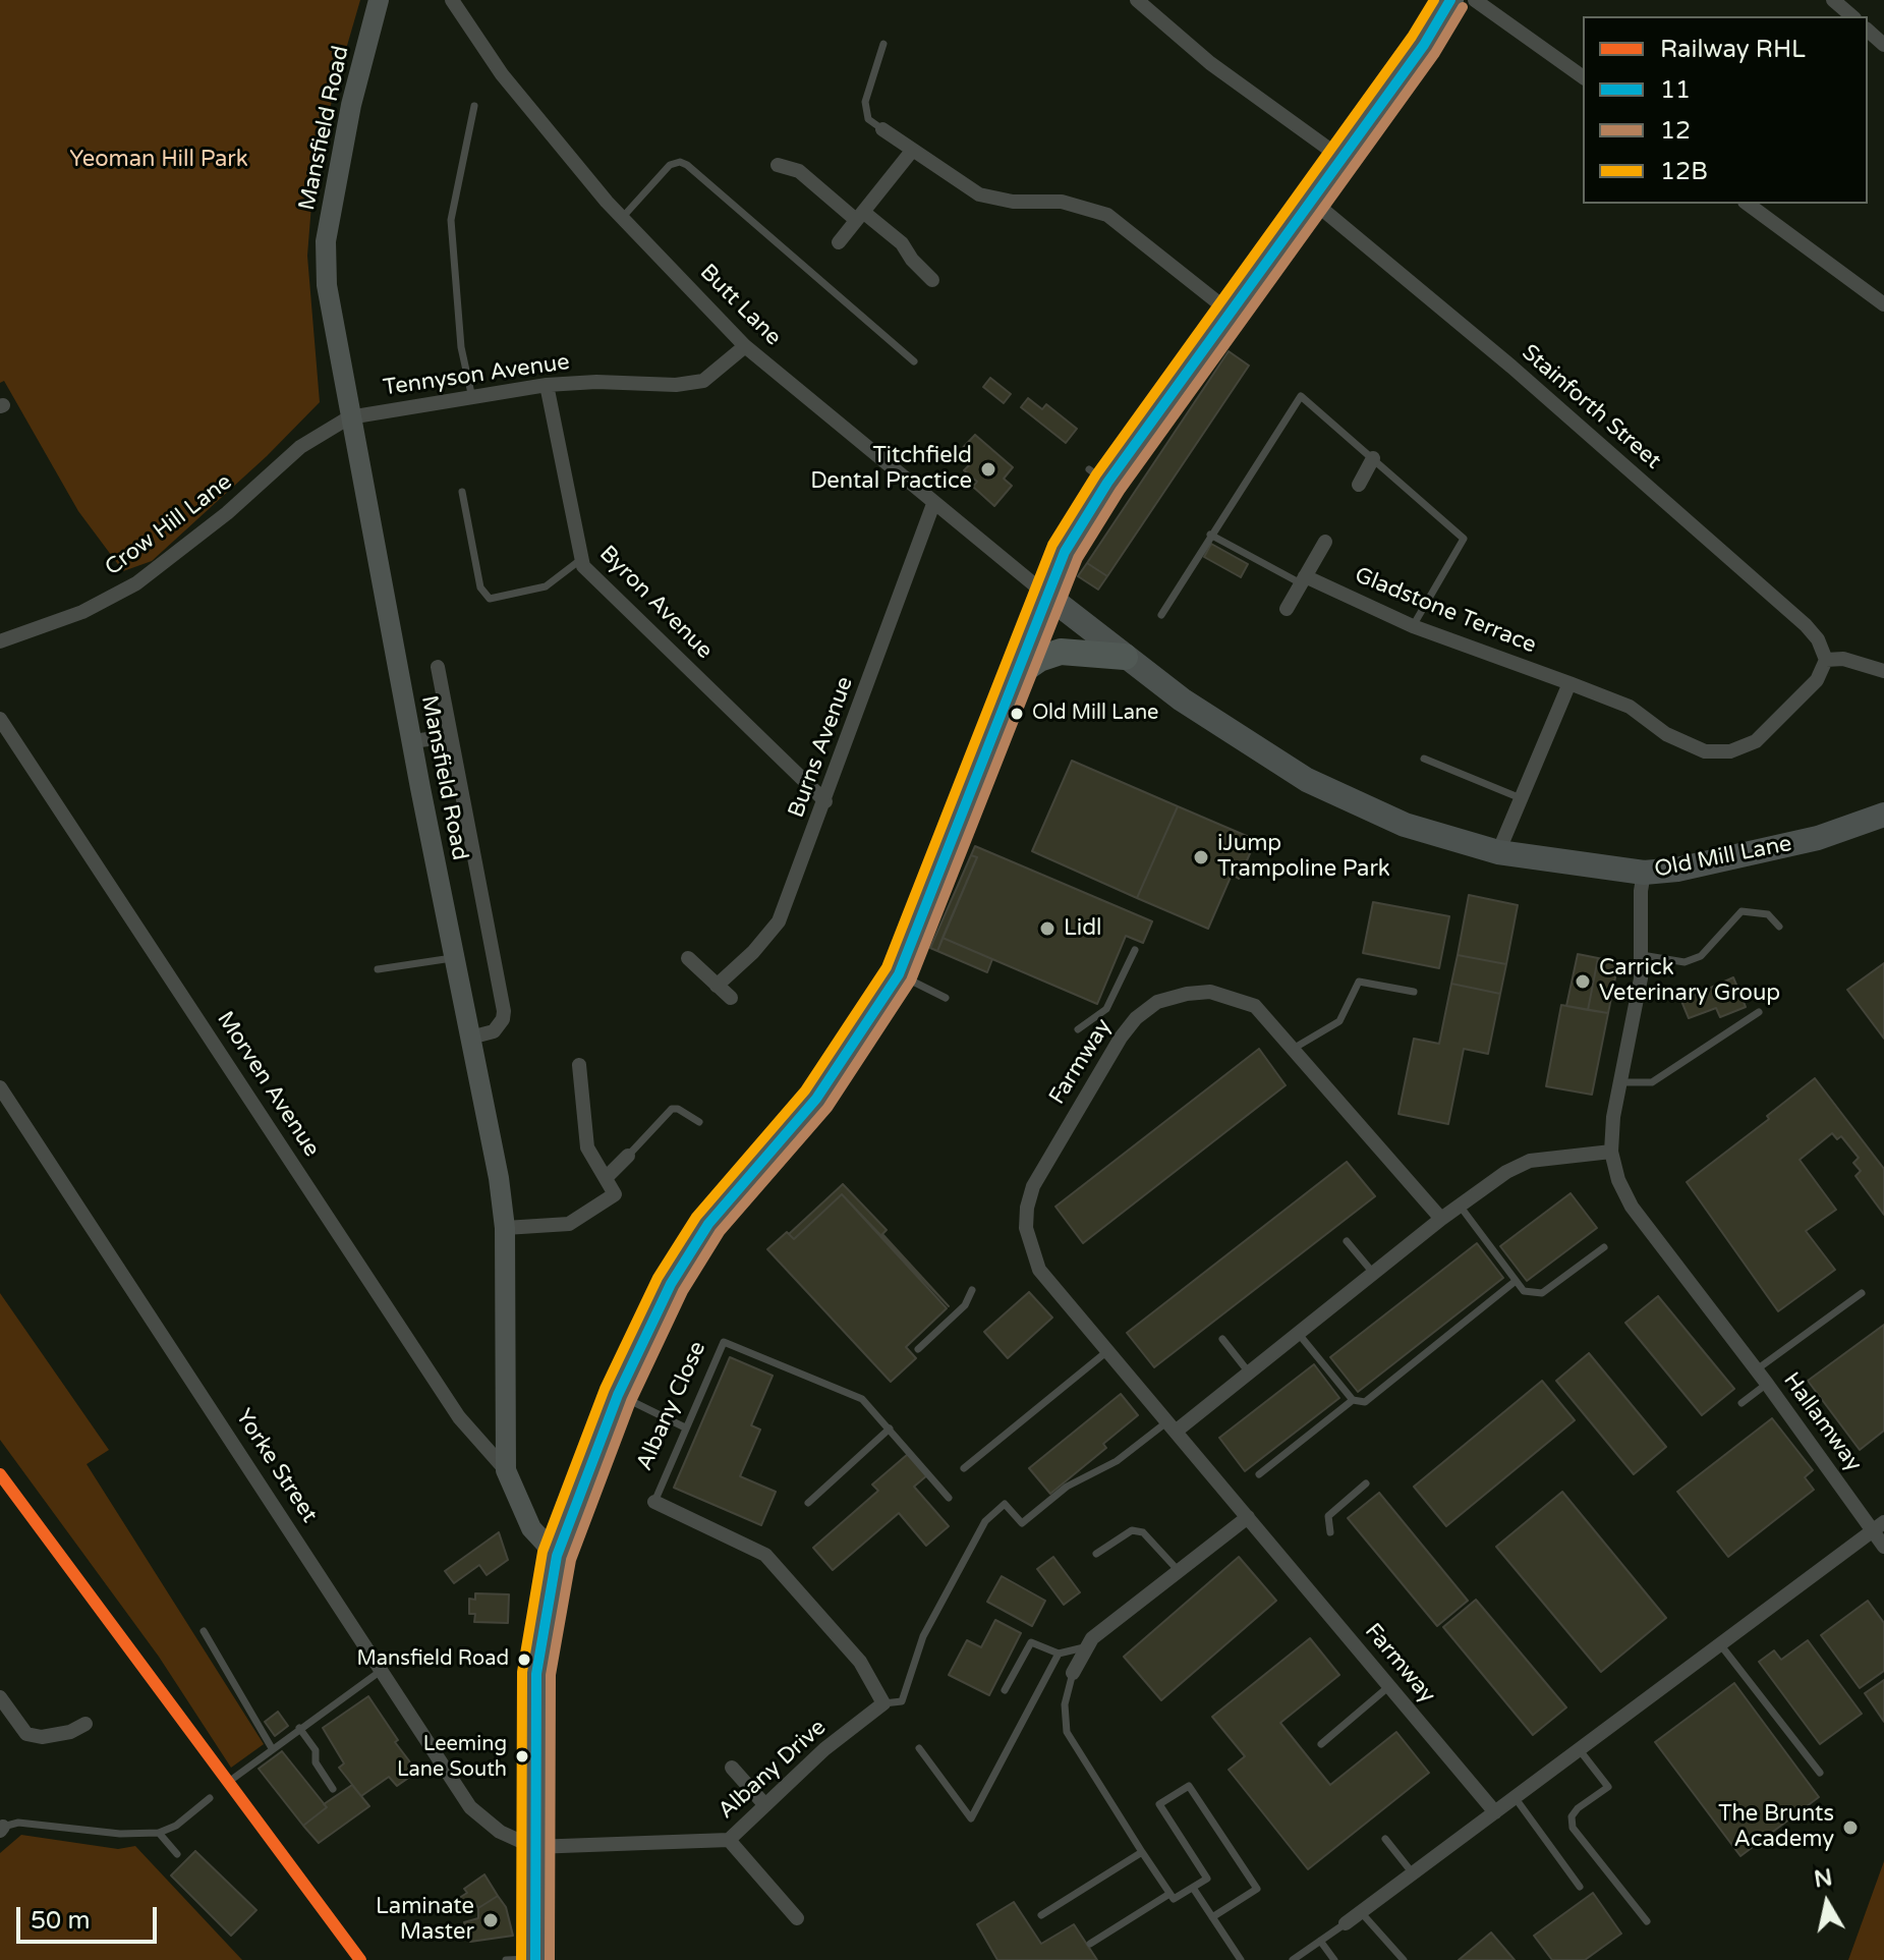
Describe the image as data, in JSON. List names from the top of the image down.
{
  "streets": {
    "main road": ["Mansfield Road", "Old Mill Lane"],
    "street": [
      "Butt Lane",
      "Tennyson Avenue",
      "Stainforth Street",
      "Crow Hill Lane",
      "Byron Avenue",
      "Gladstone Terrace",
      "Burns Avenue",
      "Farmway",
      "Morven Avenue",
      "Albany Close",
      "Hallamway",
      "Yorke Street",
      "Albany Drive"
    ]
  },
  "crossings": [
    ["Mansfield Road", "Tennyson Avenue"],
    ["Mansfield Road", "Crow Hill Lane"],
    ["Mansfield Road", "Morven Avenue"],
    ["Butt Lane", "Tennyson Avenue"],
    ["Butt Lane", "Burns Avenue"],
    ["Butt Lane", "Old Mill Lane"],
    ["Tennyson Avenue", "Crow Hill Lane"],
    ["Tennyson Avenue", "Byron Avenue"],
    ["Stainforth Street", "Gladstone Terrace"],
    ["Byron Avenue", "Burns Avenue"],
    ["Old Mill Lane", "Hallamway"],
    ["Albany Close", "Albany Drive"],
    ["Yorke Street", "Albany Drive"]
  ],
  "parks": ["Yeoman Hill Park"],
  "places": [
    "Titchfield Dental Practice",
    "Old Mill Lane",
    "iJump Trampoline Park",
    "Lidl",
    "Carrick Veterinary Group",
    "Mansfield Road",
    "Leeming Lane South",
    "The Brunts Academy",
    "Laminate Master"
  ],
  "lines": [
    "transit line 11",
    "transit line 12B",
    "transit line 12",
    "rail line RHL"
  ],
  "legend": [
    "Railway RHL",
    "11",
    "12",
    "12B"
  ],
  "scale_bar": "50 m",
  "north": "top"
}
